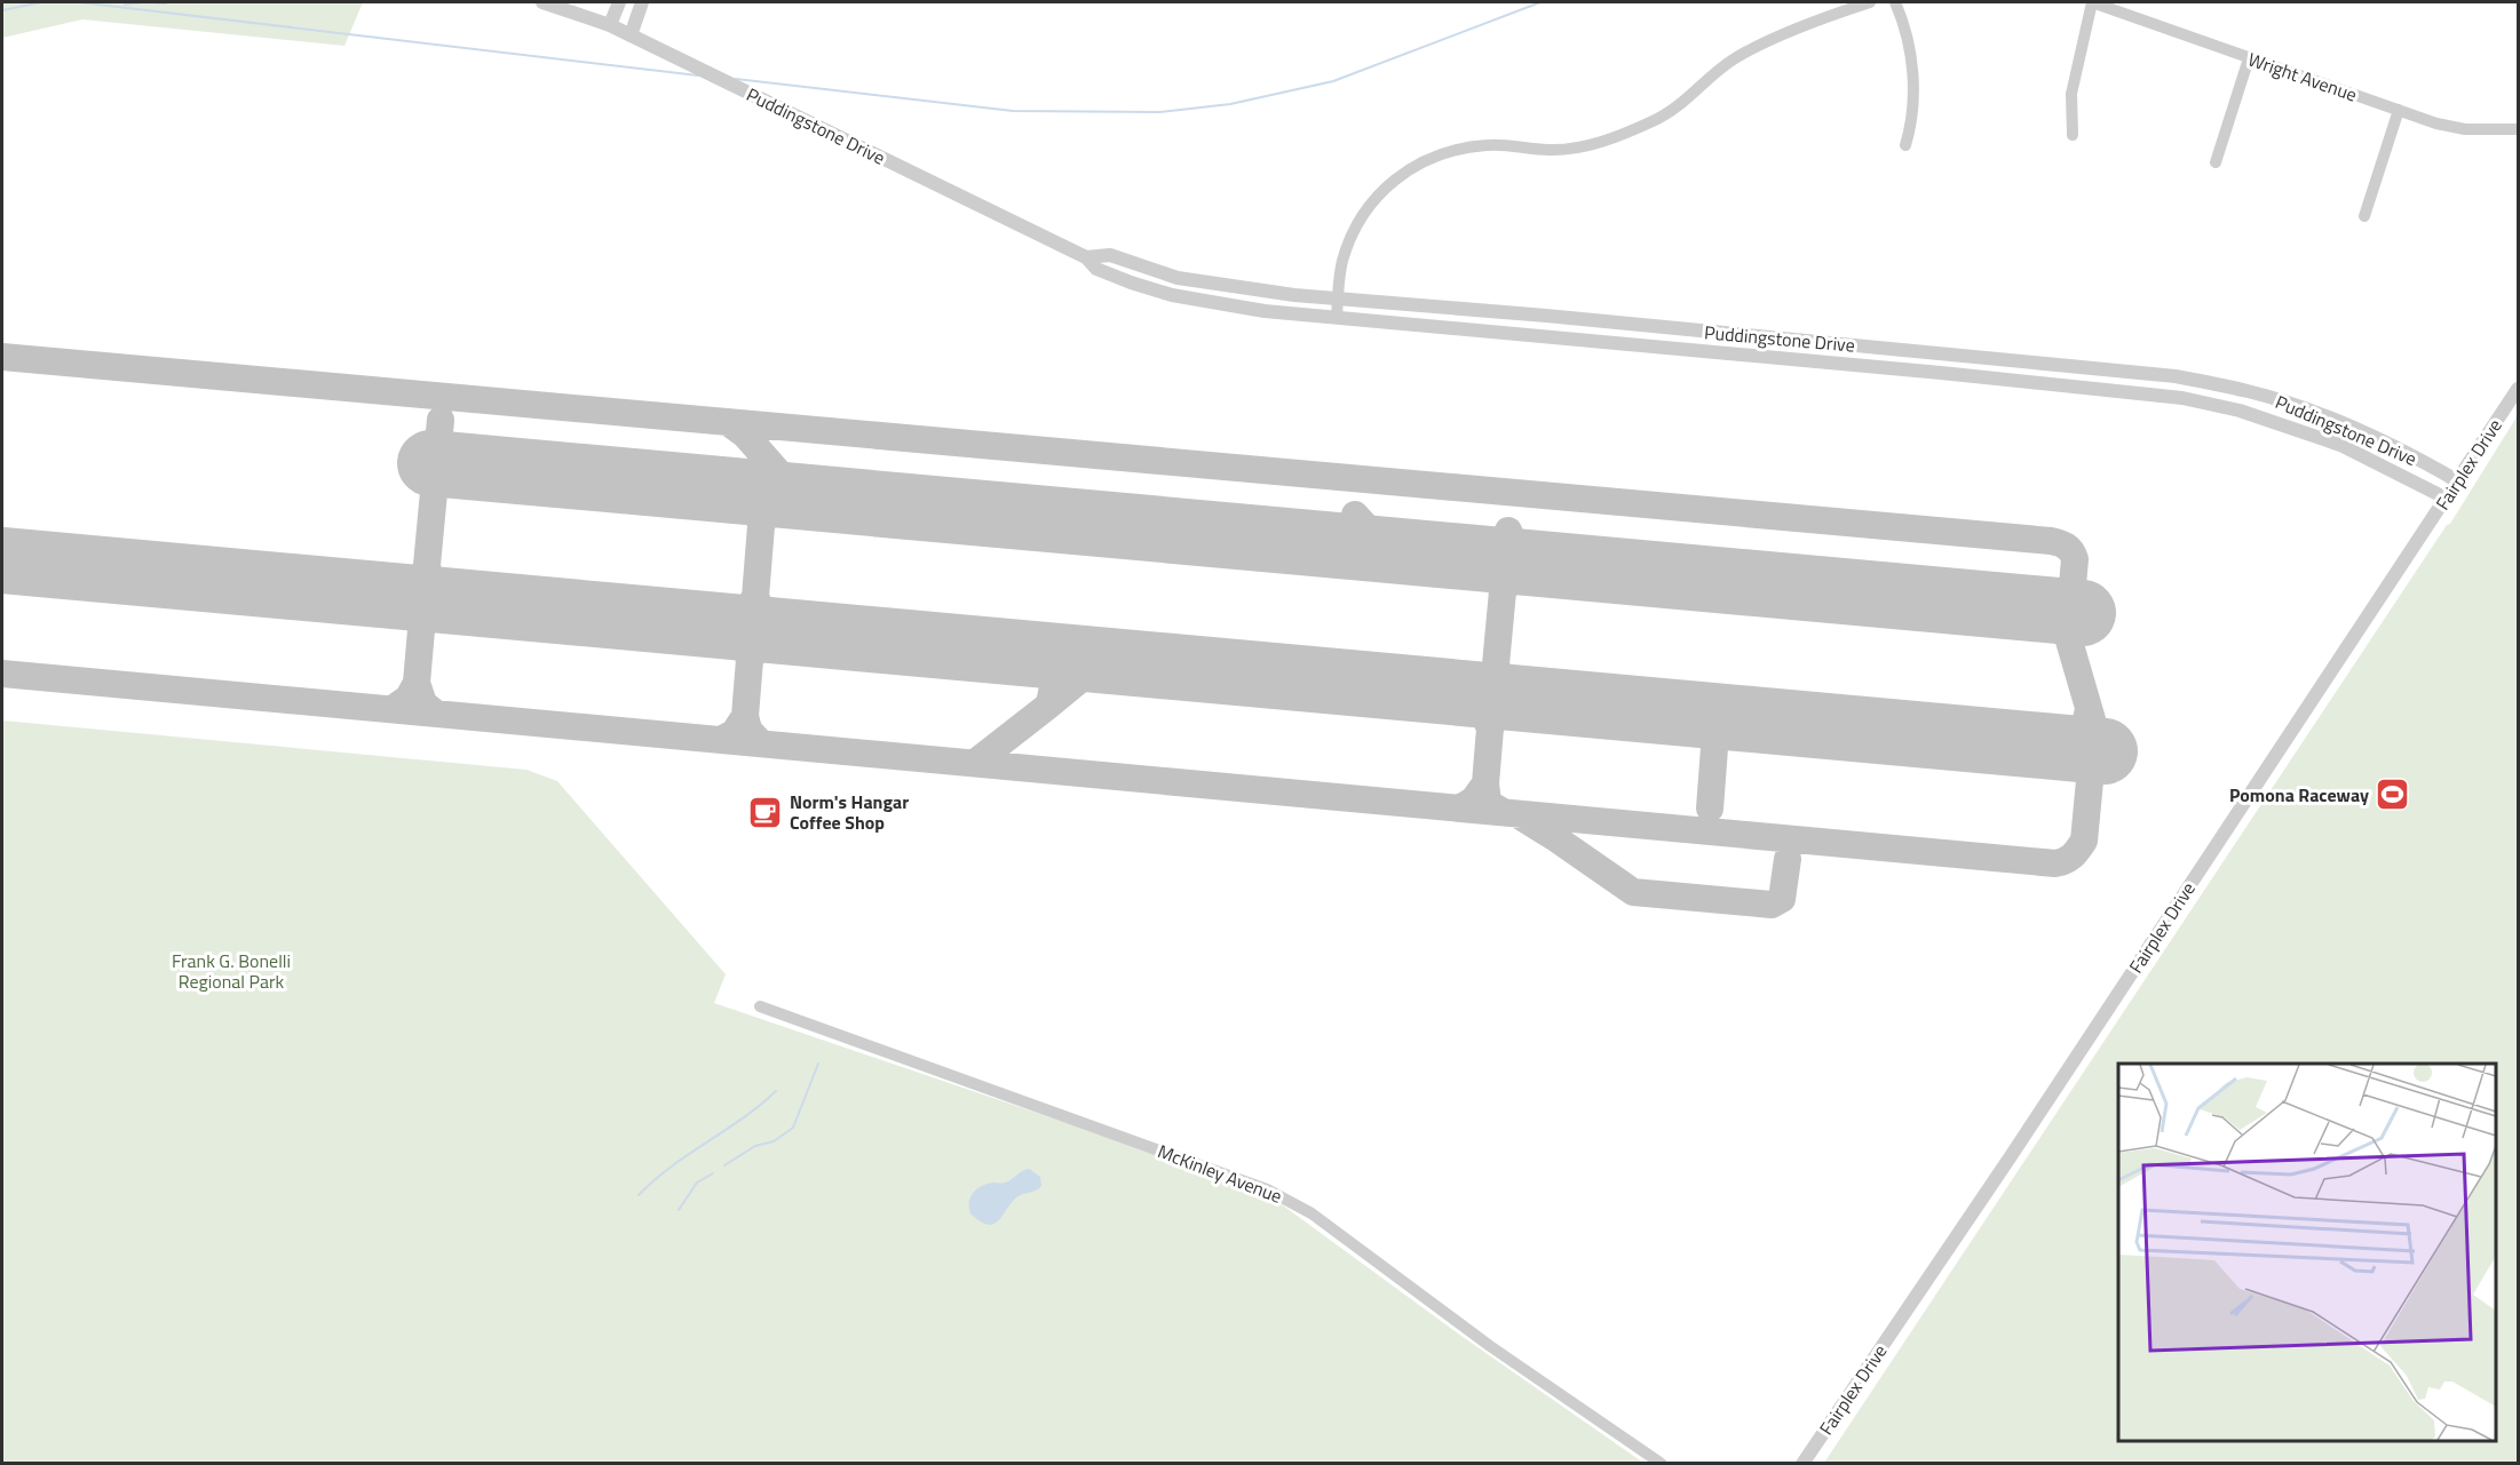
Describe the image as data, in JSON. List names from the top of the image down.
{
  "streets": {
    "street": [
      "Wright Avenue",
      "Puddingstone Drive",
      "Fairplex Drive",
      "McKinley Avenue"
    ]
  },
  "crossings": [
    ["Puddingstone Drive", "Fairplex Drive"]
  ],
  "parks": ["Frank G. Bonelli Regional Park"],
  "places": {
    "sports": ["Pomona Raceway"],
    "cafe": ["Norm's Hangar Coffee Shop"]
  }
}
